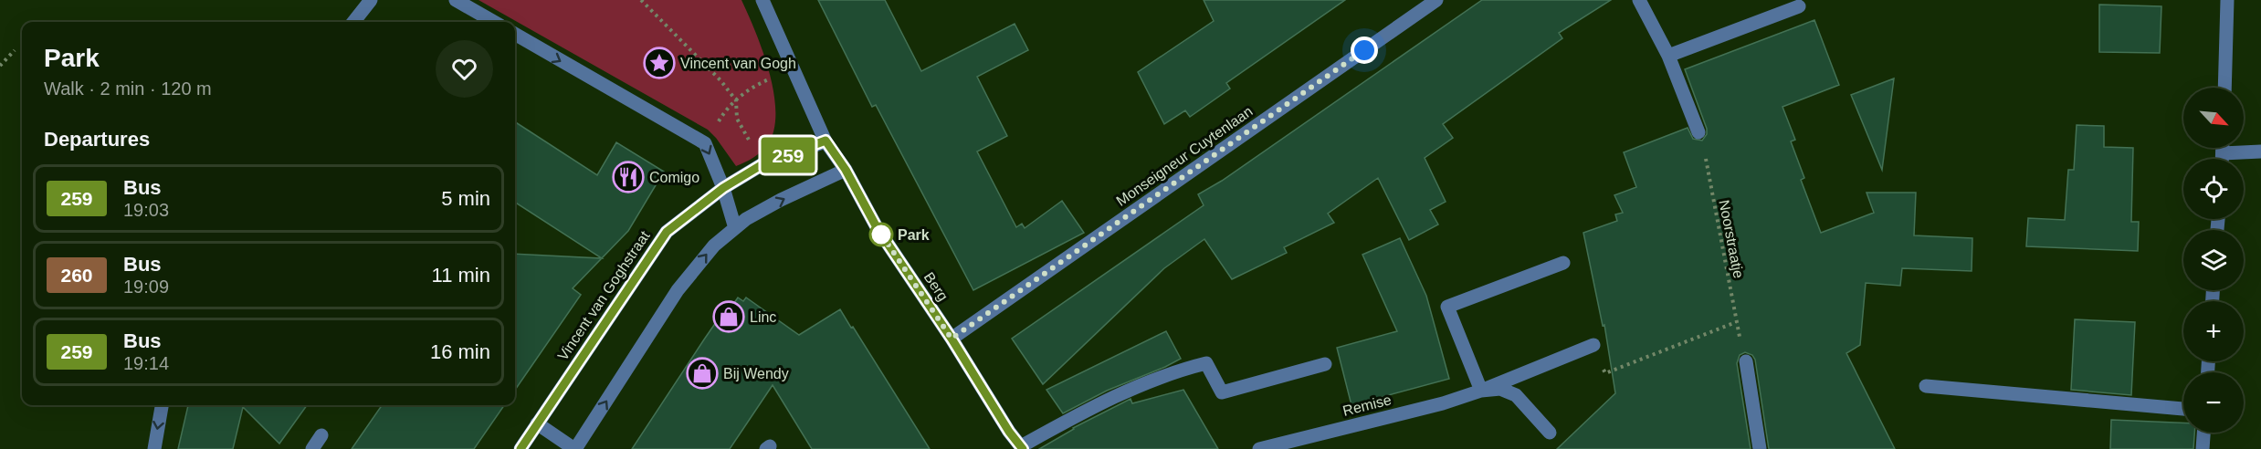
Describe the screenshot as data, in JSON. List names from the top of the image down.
{
  "streets": {
    "street": [
      "Monseigneur Cuytenlaan",
      "Berg",
      "Vincent van Goghstraat",
      "Remise"
    ],
    "path": ["Noorstraatje"]
  },
  "crossings": [
    ["Monseigneur Cuytenlaan", "Berg"],
    ["Noorstraatje", "Remise"],
    ["Berg", "Vincent van Goghstraat"]
  ],
  "places": {
    "place": ["Vincent van Gogh"],
    "restaurant": ["Comigo"],
    "other": ["Park"],
    "shop": ["Linc", "Bij Wendy"]
  },
  "lines": ["bus line 259"],
  "north": "bottom right",
  "page": {
    "on_map": "259",
    "heading": [
      ["Park", "Walk · 2 min · 120 m"],
      "Departures"
    ],
    "map_buttons": ["+", "−"],
    "list": [
      {
        "mark": "259",
        "name": "Bus",
        "note": "19:03",
        "value": "5 min"
      },
      {
        "mark": "260",
        "name": "Bus",
        "note": "19:09",
        "value": "11 min"
      },
      {
        "mark": "259",
        "name": "Bus",
        "note": "19:14",
        "value": "16 min"
      }
    ]
  }
}
